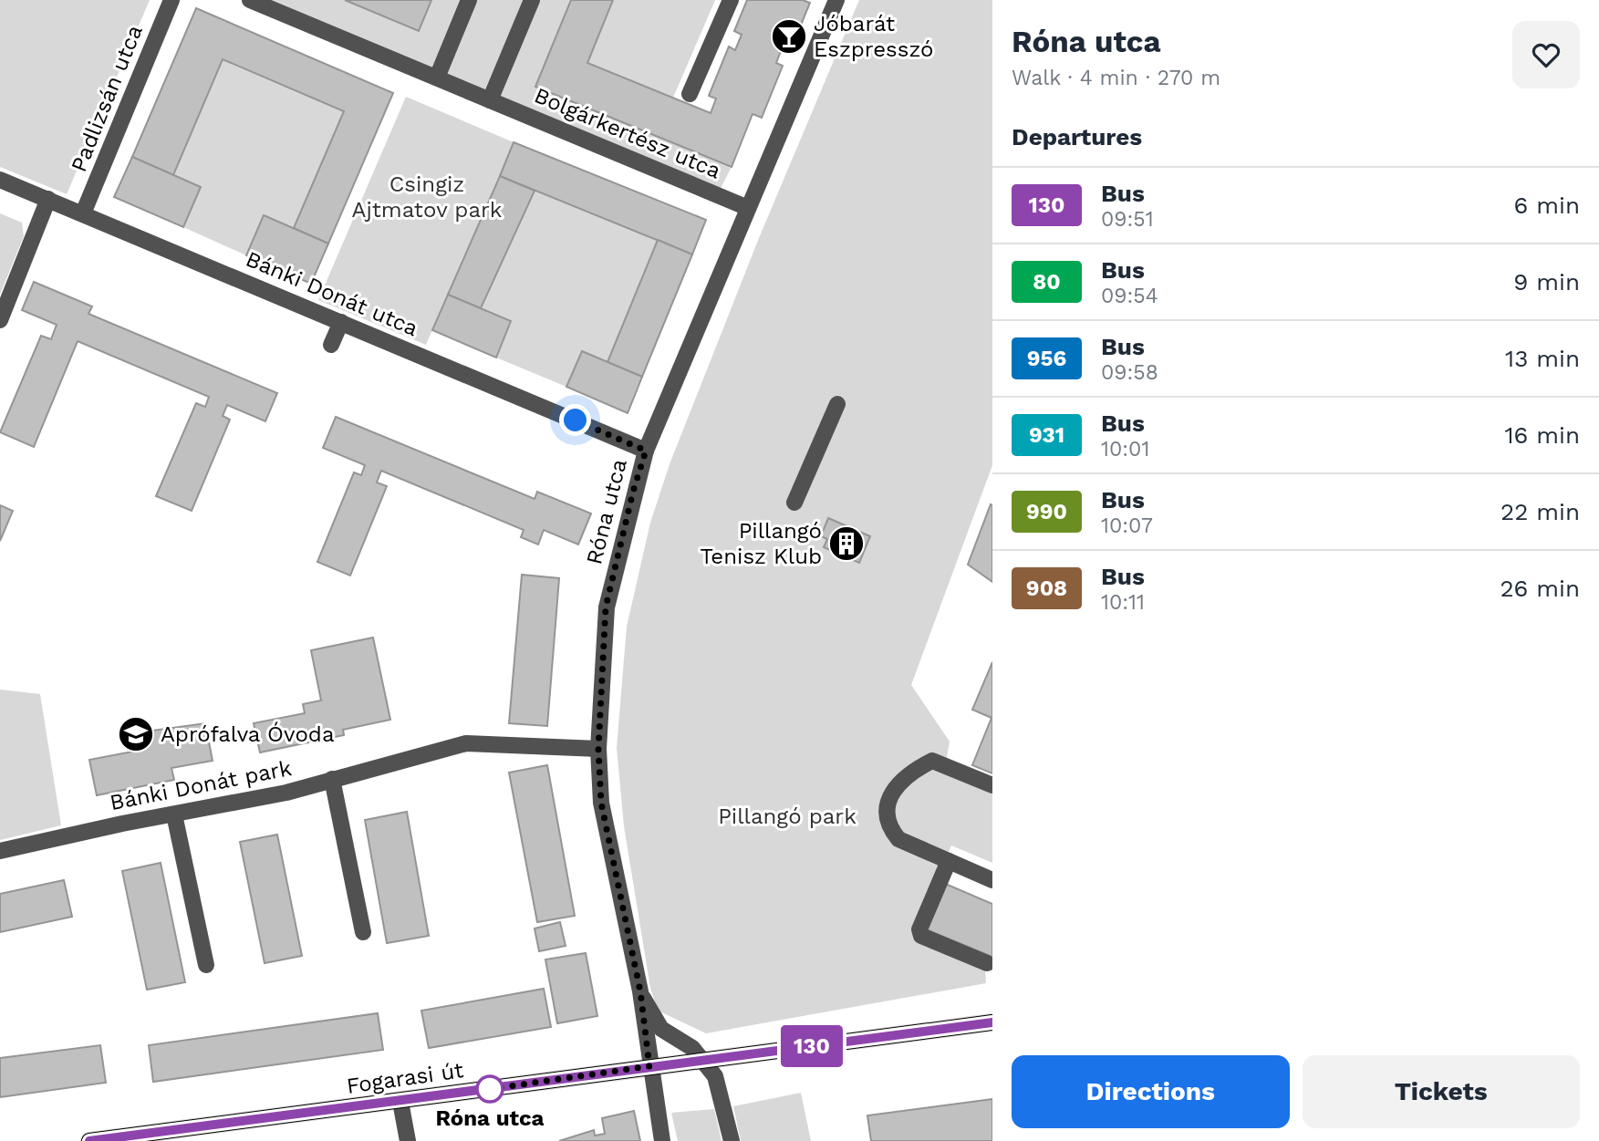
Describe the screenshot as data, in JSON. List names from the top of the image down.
{
  "streets": {
    "main road": ["Fogarasi út"],
    "street": [
      "Padlizsán utca",
      "Bolgárkertész utca",
      "Bánki Donát utca",
      "Róna utca",
      "Bánki Donát park"
    ]
  },
  "crossings": [
    ["Padlizsán utca", "Bánki Donát utca"],
    ["Bolgárkertész utca", "Róna utca"],
    ["Bánki Donát utca", "Róna utca"],
    ["Róna utca", "Bánki Donát park"],
    ["Róna utca", "Fogarasi út"]
  ],
  "parks": ["Csingiz Ajtmatov park", "Pillangó park"],
  "places": {
    "bar": ["Jóbarát Eszpresszó"],
    "building": ["Pillangó Tenisz Klub"],
    "school or university": ["Aprófalva Óvoda"],
    "other": ["Róna utca"]
  },
  "lines": ["bus line 130"],
  "page": {
    "on_map": "130",
    "heading": [
      ["Róna utca", "Walk · 4 min · 270 m"],
      "Departures"
    ],
    "list": [
      {
        "mark": "130",
        "name": "Bus",
        "note": "09:51",
        "value": "6 min"
      },
      {
        "mark": "80",
        "name": "Bus",
        "note": "09:54",
        "value": "9 min"
      },
      {
        "mark": "956",
        "name": "Bus",
        "note": "09:58",
        "value": "13 min"
      },
      {
        "mark": "931",
        "name": "Bus",
        "note": "10:01",
        "value": "16 min"
      },
      {
        "mark": "990",
        "name": "Bus",
        "note": "10:07",
        "value": "22 min"
      },
      {
        "mark": "908",
        "name": "Bus",
        "note": "10:11",
        "value": "26 min"
      }
    ],
    "buttons": ["Directions", "Tickets"]
  }
}
